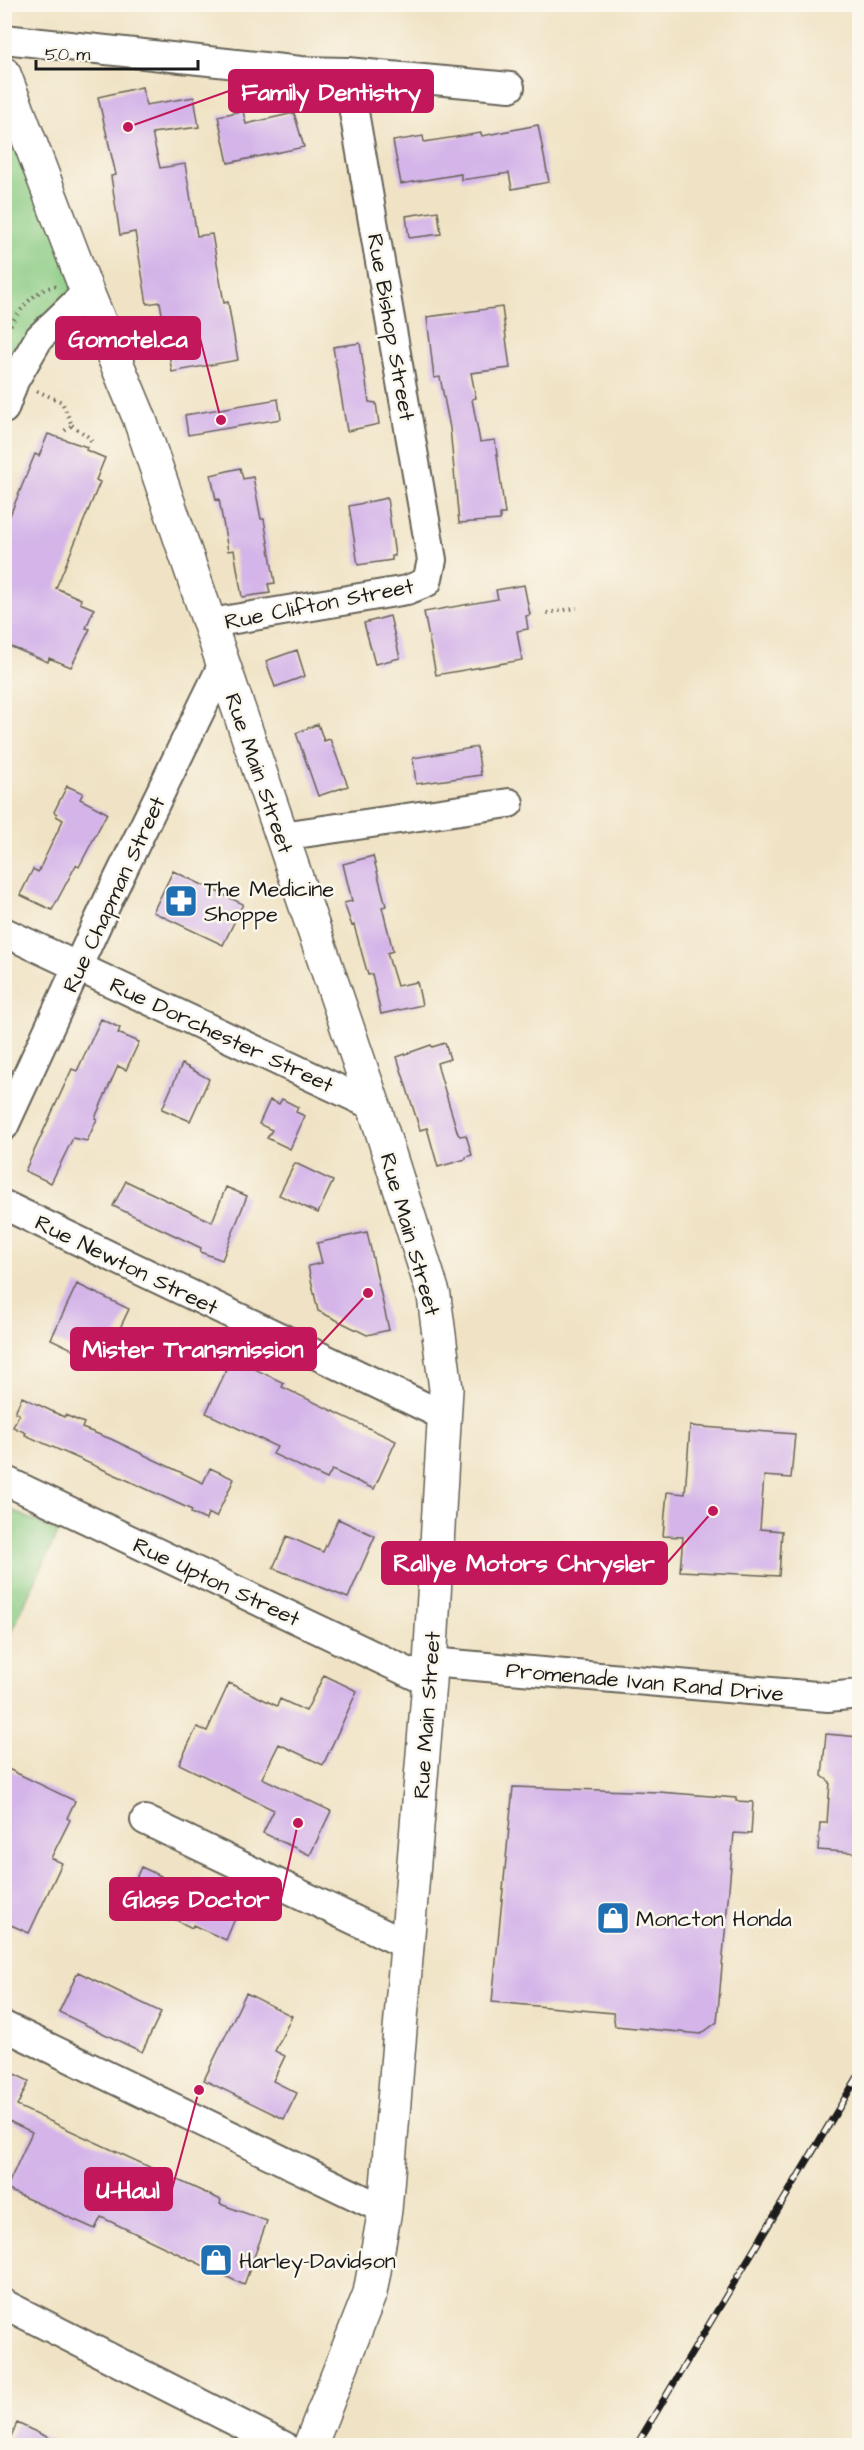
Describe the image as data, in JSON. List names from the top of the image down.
{
  "streets": {
    "main road": ["Rue Main Street"],
    "street": [
      "Rue Bishop Street",
      "Rue Clifton Street",
      "Rue Chapman Street",
      "Rue Dorchester Street",
      "Rue Newton Street",
      "Rue Upton Street",
      "Promenade Ivan Rand Drive"
    ]
  },
  "crossings": [
    ["Rue Bishop Street", "Rue Clifton Street"],
    ["Rue Clifton Street", "Rue Main Street"],
    ["Rue Main Street", "Rue Chapman Street"],
    ["Rue Main Street", "Rue Dorchester Street"],
    ["Rue Main Street", "Rue Newton Street"],
    ["Rue Main Street", "Rue Upton Street"],
    ["Rue Main Street", "Promenade Ivan Rand Drive"],
    ["Rue Chapman Street", "Rue Dorchester Street"],
    ["Rue Upton Street", "Promenade Ivan Rand Drive"]
  ],
  "places": {
    "other": [
      "Family Dentistry",
      "Gomotel.ca",
      "Mister Transmission",
      "Rallye Motors Chrysler",
      "Glass Doctor",
      "U-Haul"
    ],
    "pharmacy": ["The Medicine Shoppe"],
    "shop": ["Moncton Honda", "Harley-Davidson"]
  },
  "scale_bar": "50 m"
}
